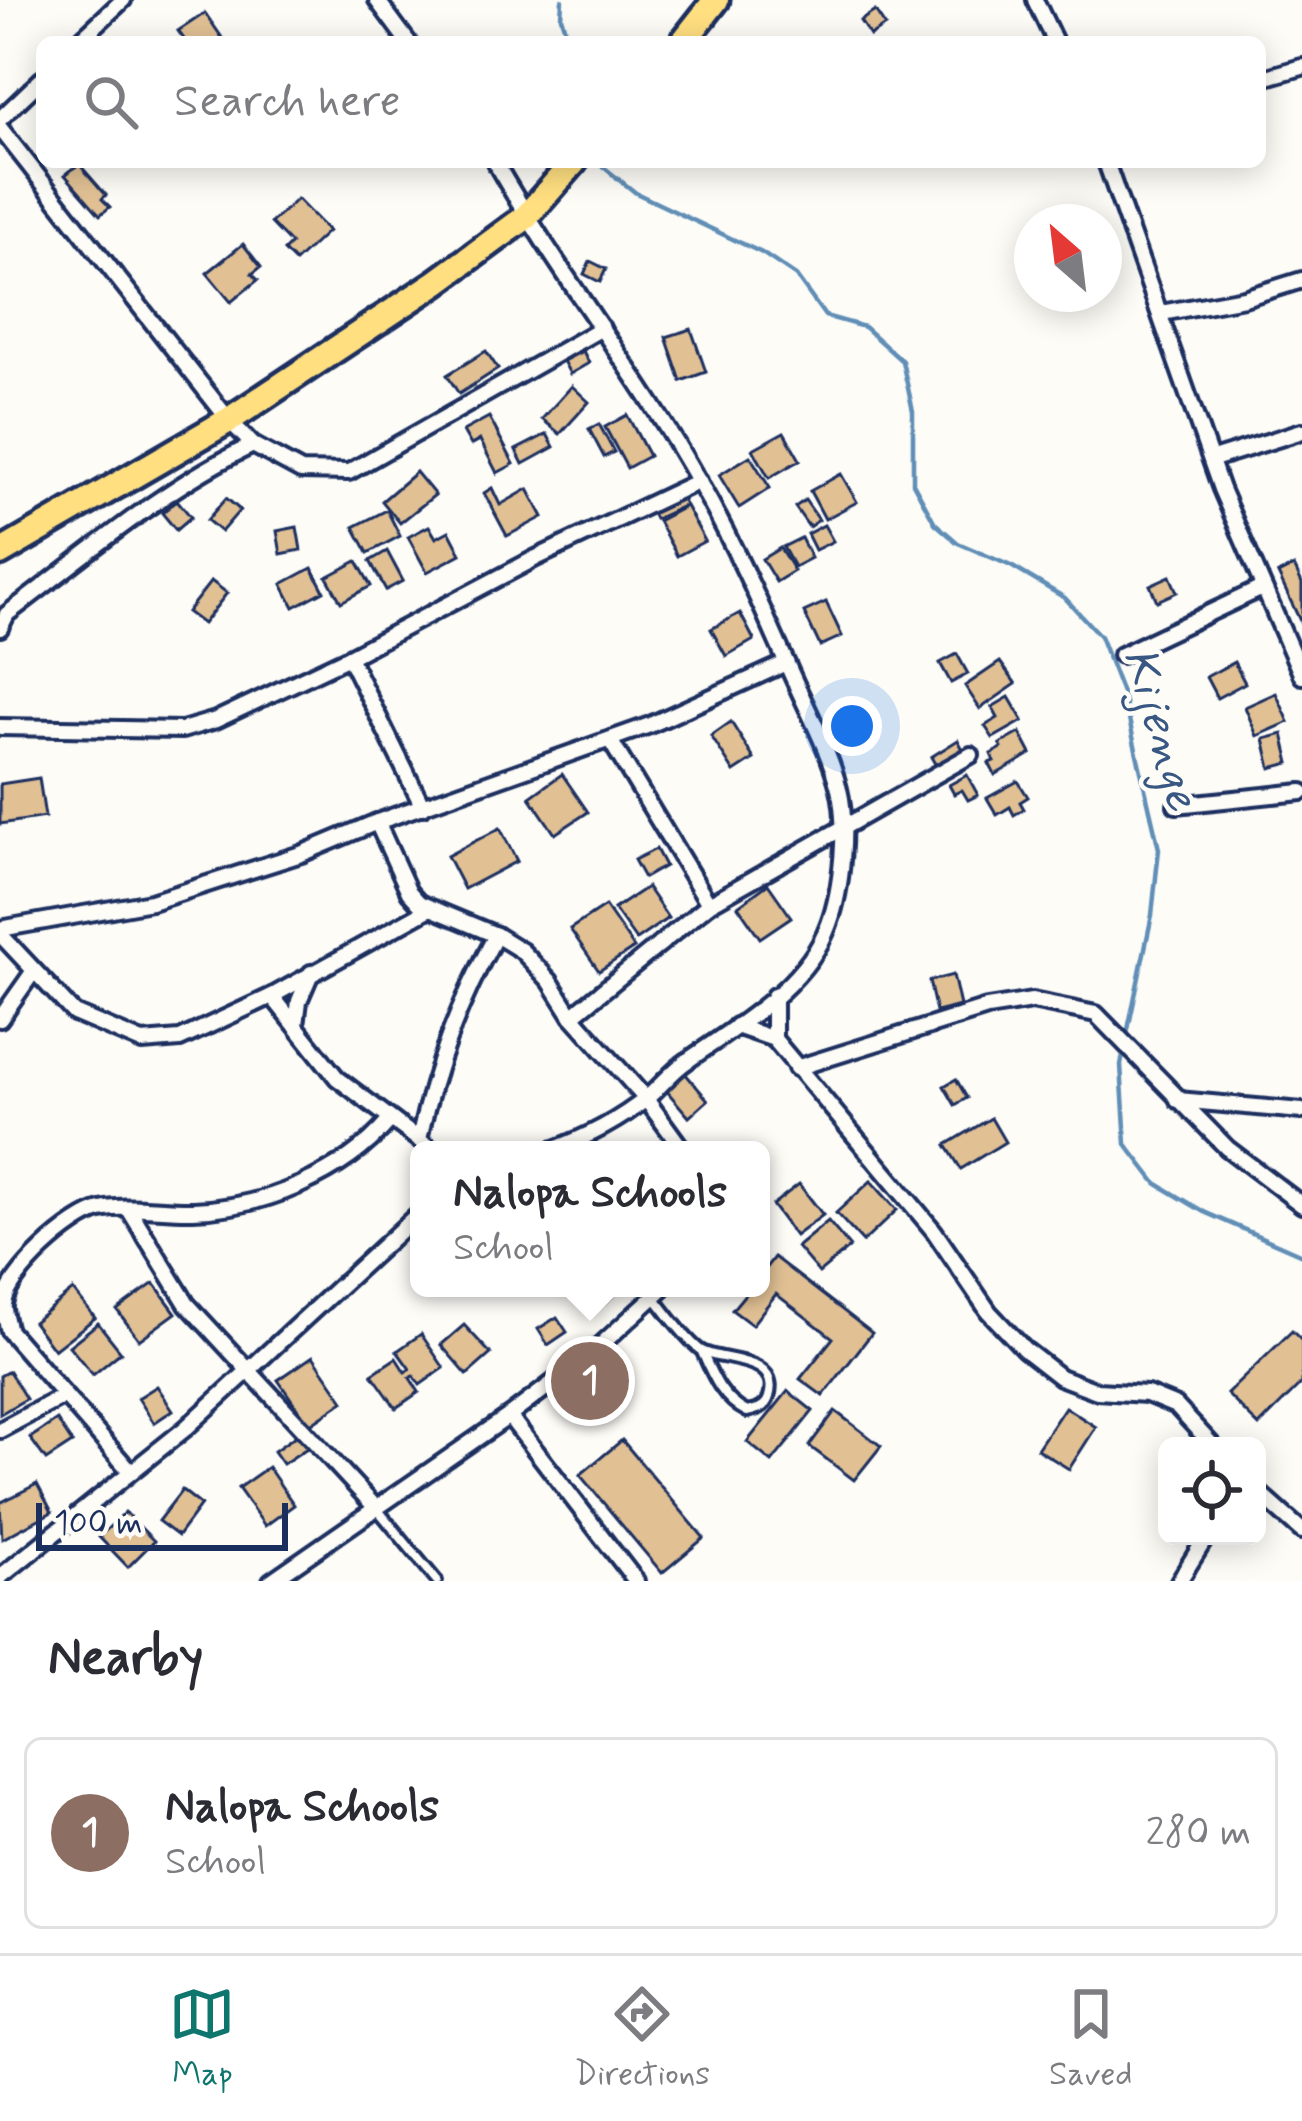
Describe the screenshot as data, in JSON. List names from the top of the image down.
{
  "water": ["Kijenge"],
  "scale_bar": "100 m",
  "north": "top left",
  "page": {
    "search": "Search here",
    "popup": ["Nalopa Schools", "School"],
    "pins": "1",
    "scale": "100 m",
    "heading": "Nearby",
    "list": [
      {
        "mark": "1",
        "name": "Nalopa Schools",
        "note": "School",
        "value": "280 m"
      }
    ],
    "nav": ["Map", "Directions", "Saved"]
  }
}
